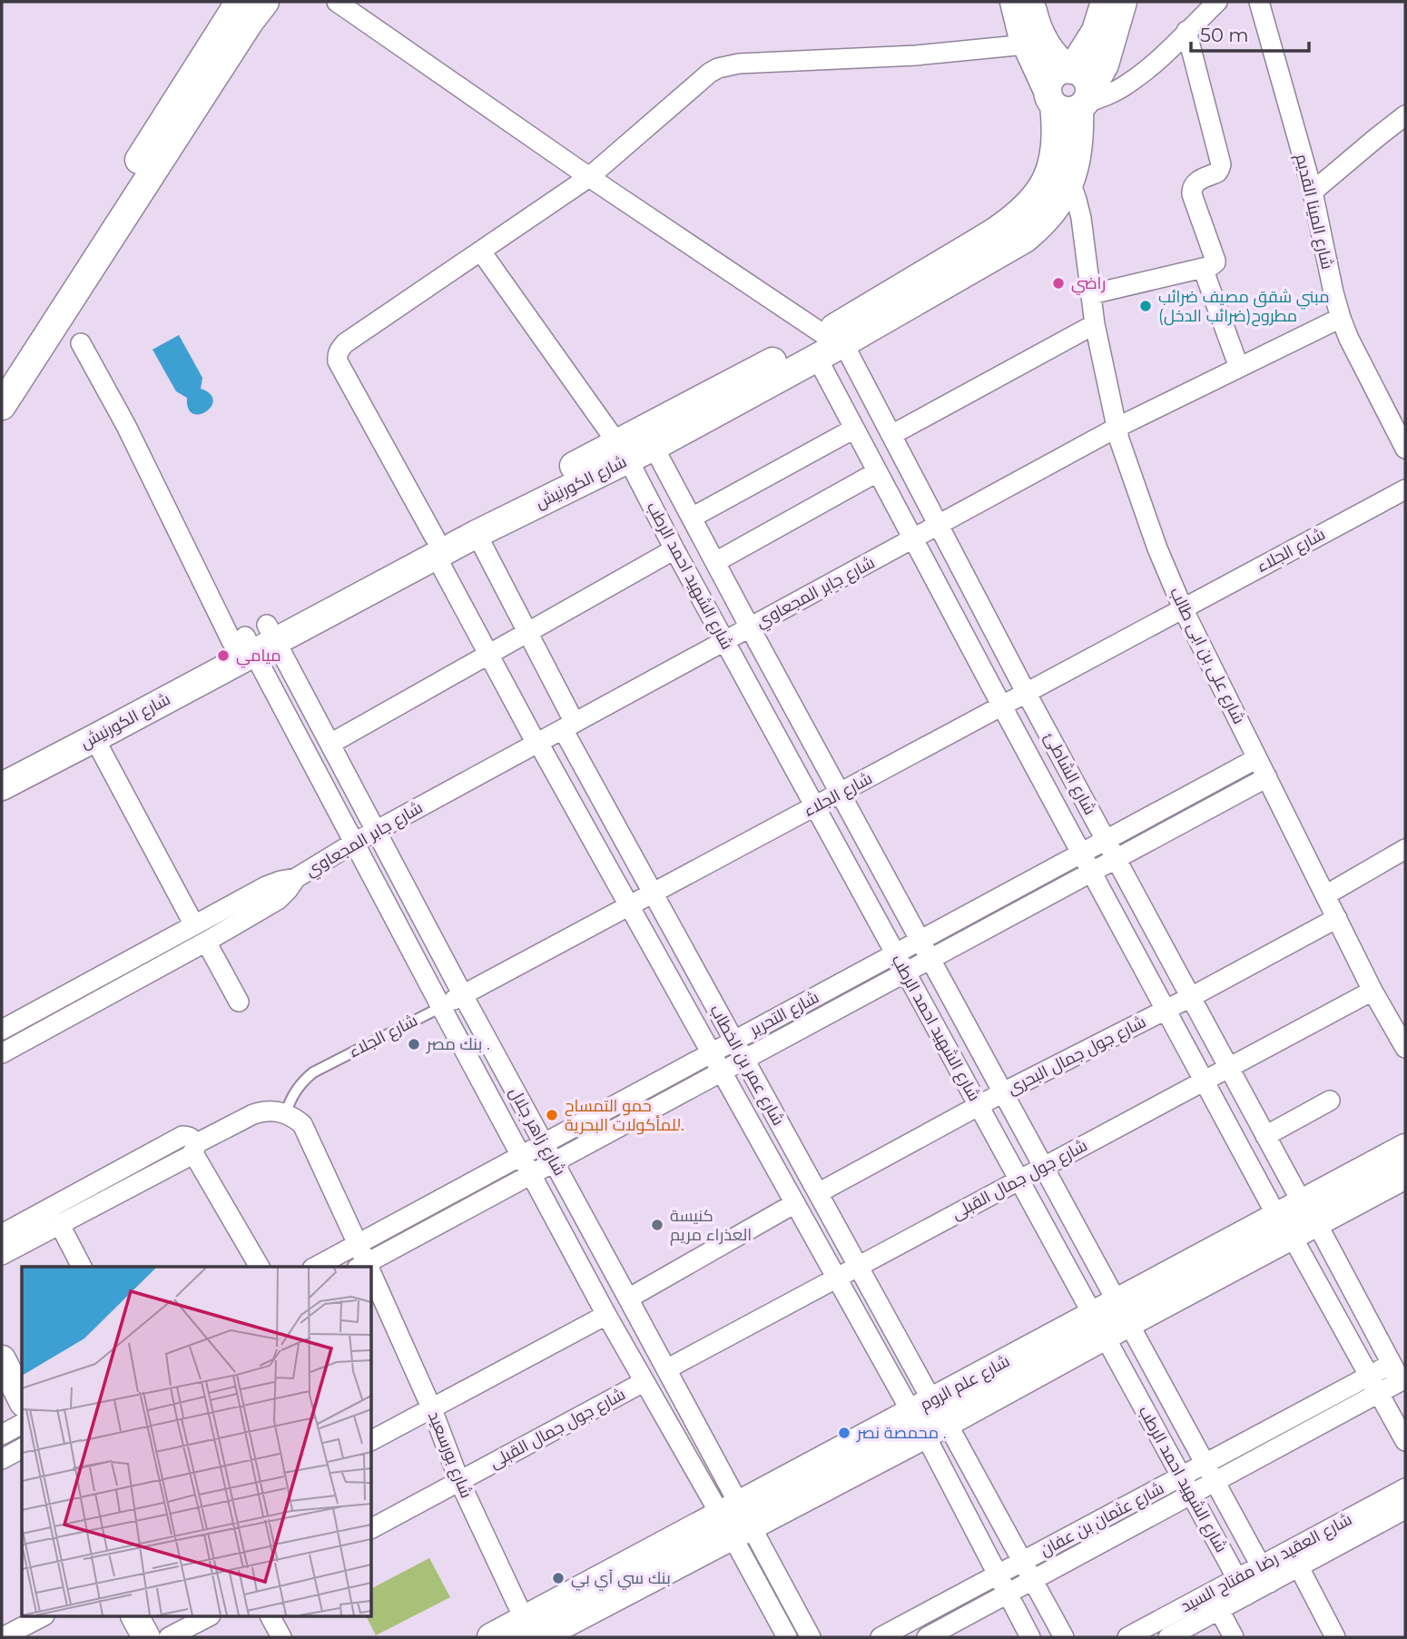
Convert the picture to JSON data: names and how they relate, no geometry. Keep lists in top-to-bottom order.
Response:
{
  "streets": {
    "street": [
      "شارع المينا القديم",
      "شارع الكورنيش",
      "شارع الجلاء",
      "شارع الشهيد احمد الرطب",
      "شارع جابر المجعاوي",
      "شارع على بن ابى طالب",
      "شارع الشاطئ",
      "شارع التحرير",
      "شارع جول جمال البحرى",
      "شارع عمر بن الخطاب",
      "شارع زاهر جلال",
      "شارع جول جمال القبلى",
      "شارع علم الروم",
      "شارع بورسعيد",
      "شارع عثمان بن عفان",
      "شارع العقيد رضا مفتاح السيد"
    ]
  },
  "crossings": [
    ["شارع المينا القديم", "شارع جابر المجعاوي"],
    ["شارع الكورنيش", "شارع الشهيد احمد الرطب"],
    ["شارع الكورنيش", "شارع على بن ابى طالب"],
    ["شارع الكورنيش", "شارع الشاطئ"],
    ["شارع الكورنيش", "شارع عمر بن الخطاب"],
    ["شارع الكورنيش", "شارع زاهر جلال"],
    ["شارع الجلاء", "شارع الشهيد احمد الرطب"],
    ["شارع الجلاء", "شارع على بن ابى طالب"],
    ["شارع الجلاء", "شارع الشاطئ"],
    ["شارع الجلاء", "شارع عمر بن الخطاب"],
    ["شارع الجلاء", "شارع زاهر جلال"],
    ["شارع الجلاء", "شارع بورسعيد"],
    ["شارع الشهيد احمد الرطب", "شارع جابر المجعاوي"],
    ["شارع الشهيد احمد الرطب", "شارع التحرير"],
    ["شارع الشهيد احمد الرطب", "شارع جول جمال البحرى"],
    ["شارع الشهيد احمد الرطب", "شارع عمر بن الخطاب"],
    ["شارع الشهيد احمد الرطب", "شارع جول جمال القبلى"],
    ["شارع الشهيد احمد الرطب", "شارع علم الروم"],
    ["شارع الشهيد احمد الرطب", "شارع عثمان بن عفان"],
    ["شارع الشهيد احمد الرطب", "شارع العقيد رضا مفتاح السيد"],
    ["شارع جابر المجعاوي", "شارع على بن ابى طالب"],
    ["شارع جابر المجعاوي", "شارع الشاطئ"],
    ["شارع جابر المجعاوي", "شارع عمر بن الخطاب"],
    ["شارع جابر المجعاوي", "شارع زاهر جلال"],
    ["شارع على بن ابى طالب", "شارع التحرير"],
    ["شارع على بن ابى طالب", "شارع جول جمال البحرى"],
    ["شارع على بن ابى طالب", "شارع جول جمال القبلى"],
    ["شارع الشاطئ", "شارع التحرير"],
    ["شارع الشاطئ", "شارع جول جمال البحرى"],
    ["شارع الشاطئ", "شارع جول جمال القبلى"],
    ["شارع الشاطئ", "شارع علم الروم"],
    ["شارع الشاطئ", "شارع عثمان بن عفان"],
    ["شارع التحرير", "شارع عمر بن الخطاب"],
    ["شارع التحرير", "شارع زاهر جلال"],
    ["شارع التحرير", "شارع بورسعيد"],
    ["شارع جول جمال البحرى", "شارع عمر بن الخطاب"],
    ["شارع عمر بن الخطاب", "شارع جول جمال القبلى"],
    ["شارع عمر بن الخطاب", "شارع علم الروم"],
    ["شارع عمر بن الخطاب", "شارع عثمان بن عفان"],
    ["شارع زاهر جلال", "شارع جول جمال القبلى"],
    ["شارع زاهر جلال", "شارع علم الروم"],
    ["شارع جول جمال القبلى", "شارع بورسعيد"],
    ["شارع علم الروم", "شارع بورسعيد"]
  ],
  "places": [
    "راضي",
    "مبني شقق مصيف ضرائب مطروح(ضرائب الدخل)",
    "ميامي",
    "بنك مصر .",
    "حمو التمساح للمأكولات البحرية.",
    "كنيسة العذراء مريم",
    "محمصة نصر .",
    "بنك سي آي بي"
  ],
  "scale_bar": "50 m"
}
